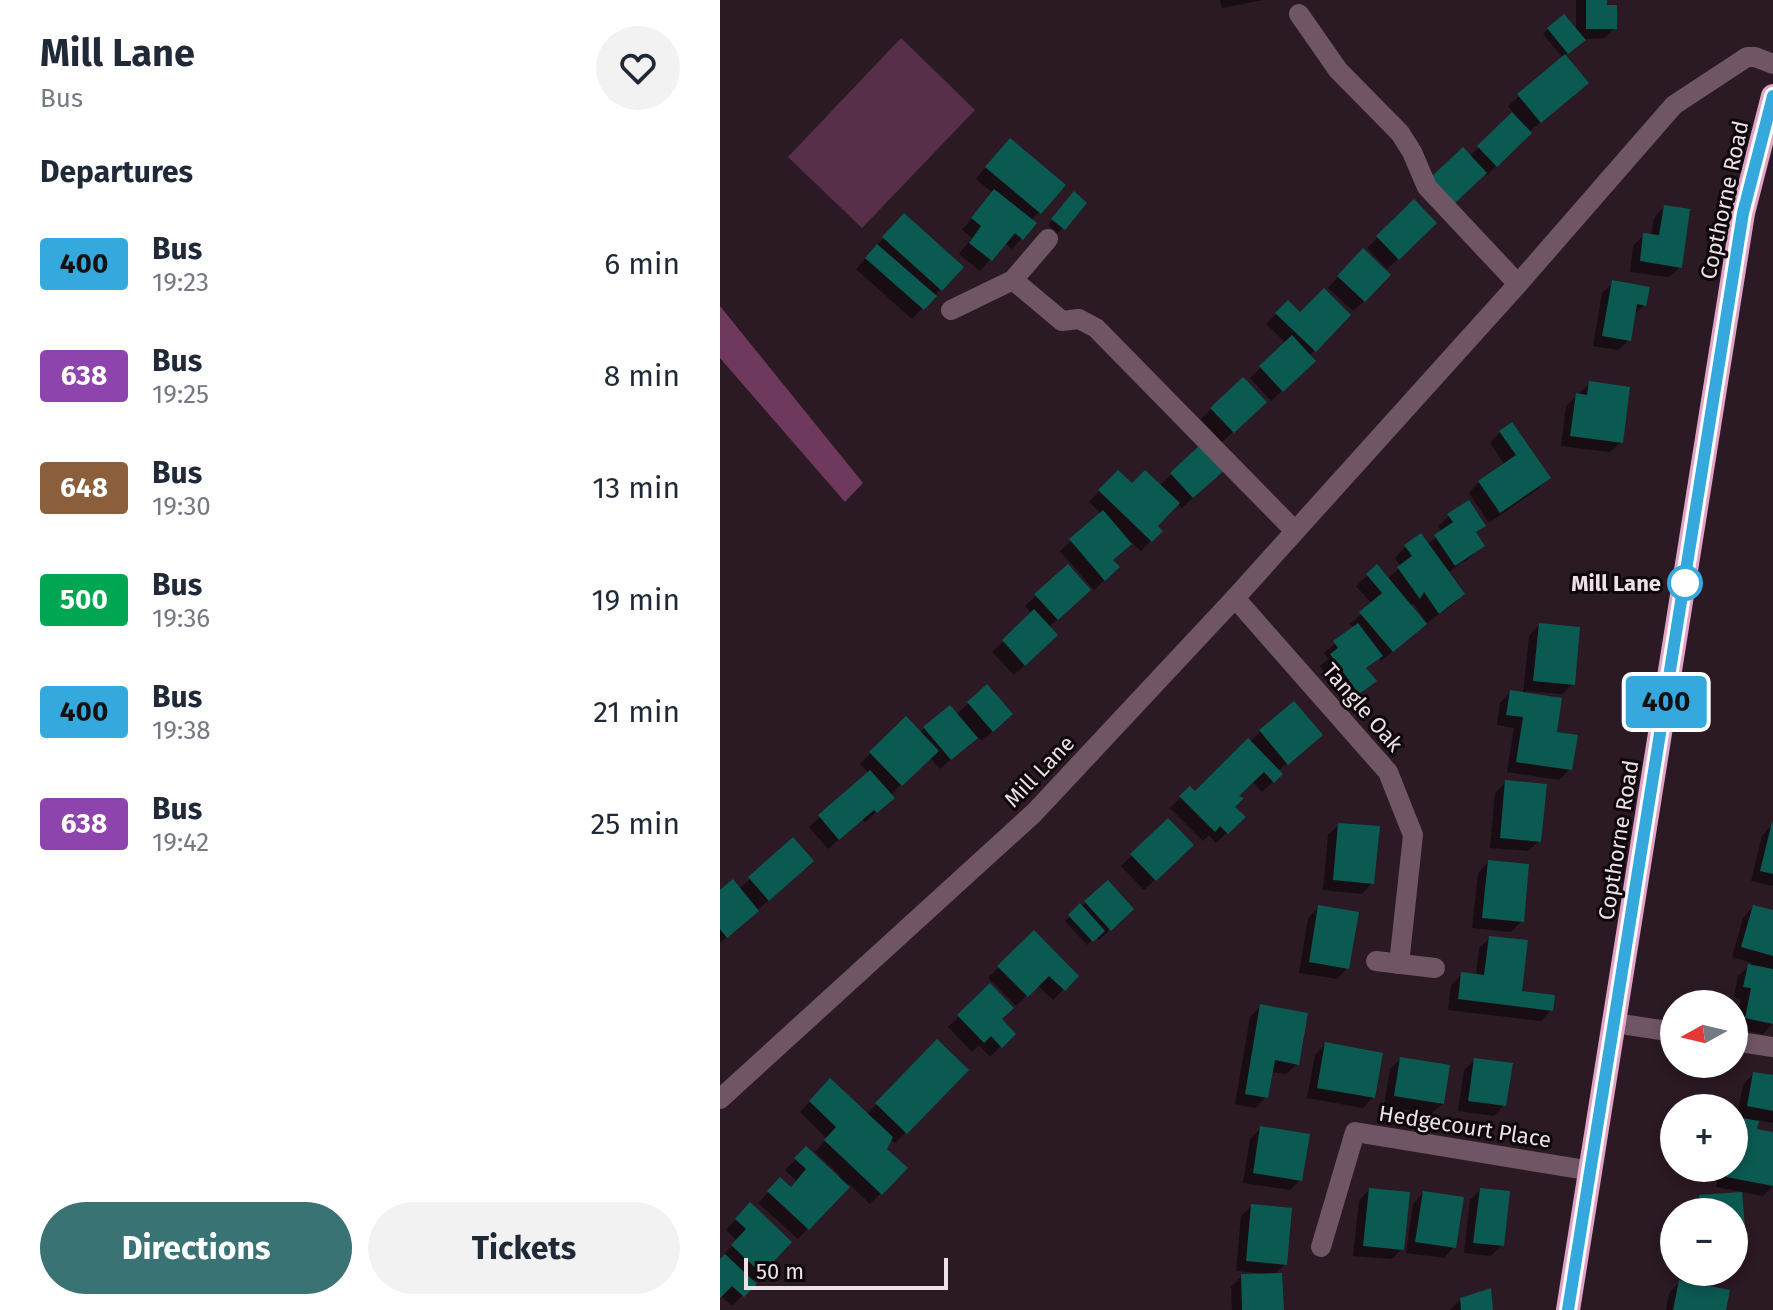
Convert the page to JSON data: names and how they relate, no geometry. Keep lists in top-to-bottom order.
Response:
{
  "streets": {
    "highway": ["Copthorne Road"],
    "street": ["Tangle Oak", "Mill Lane", "Hedgecourt Place"]
  },
  "crossings": [
    ["Copthorne Road", "Hedgecourt Place"],
    ["Tangle Oak", "Mill Lane"]
  ],
  "places": ["Mill Lane"],
  "lines": ["bus line 400"],
  "scale_bar": "50 m",
  "north": "left",
  "page": {
    "heading": [
      ["Mill Lane", "Bus"],
      "Departures"
    ],
    "on_map": "400",
    "list": [
      {
        "mark": "400",
        "name": "Bus",
        "note": "19:23",
        "value": "6 min"
      },
      {
        "mark": "638",
        "name": "Bus",
        "note": "19:25",
        "value": "8 min"
      },
      {
        "mark": "648",
        "name": "Bus",
        "note": "19:30",
        "value": "13 min"
      },
      {
        "mark": "500",
        "name": "Bus",
        "note": "19:36",
        "value": "19 min"
      },
      {
        "mark": "400",
        "name": "Bus",
        "note": "19:38",
        "value": "21 min"
      },
      {
        "mark": "638",
        "name": "Bus",
        "note": "19:42",
        "value": "25 min"
      }
    ],
    "map_buttons": ["+", "−"],
    "buttons": ["Directions", "Tickets"],
    "scale": "50 m"
  }
}
